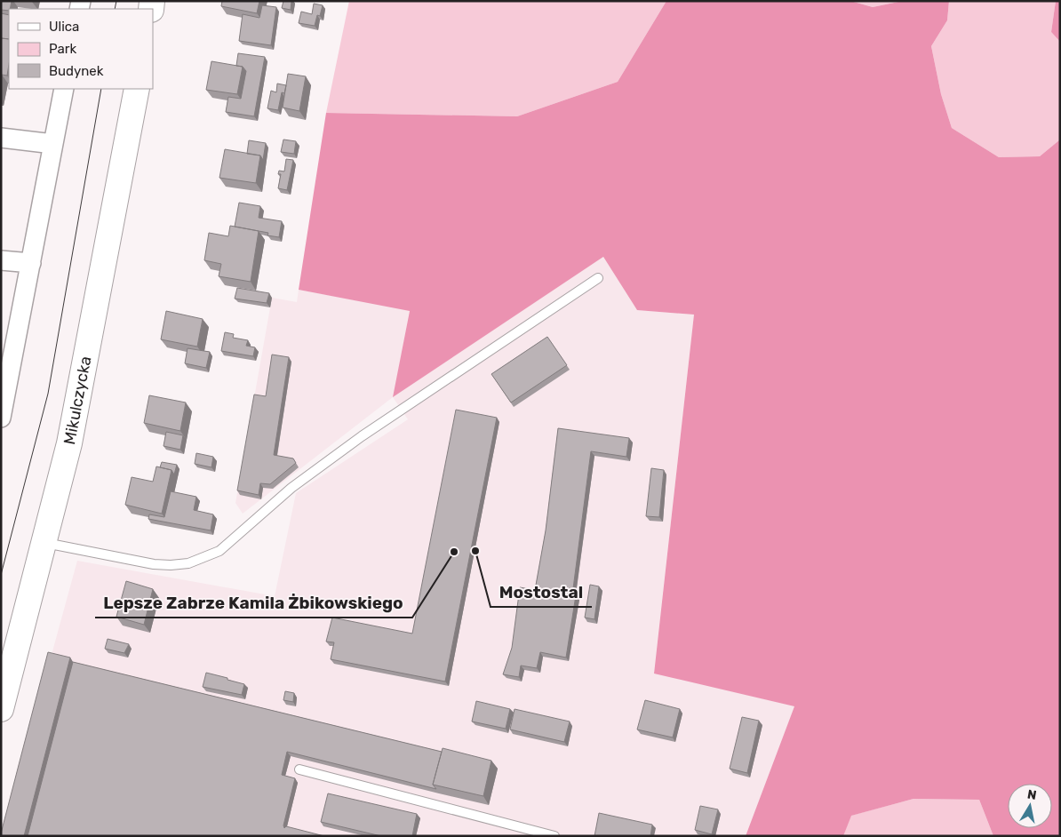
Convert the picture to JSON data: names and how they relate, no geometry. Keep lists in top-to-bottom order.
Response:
{
  "streets": {
    "main road": ["Mikulczycka"]
  },
  "places": ["Mostostal", "Lepsze Zabrze Kamila Żbikowskiego"],
  "legend": ["Ulica", "Park", "Budynek"],
  "north": "top"
}
